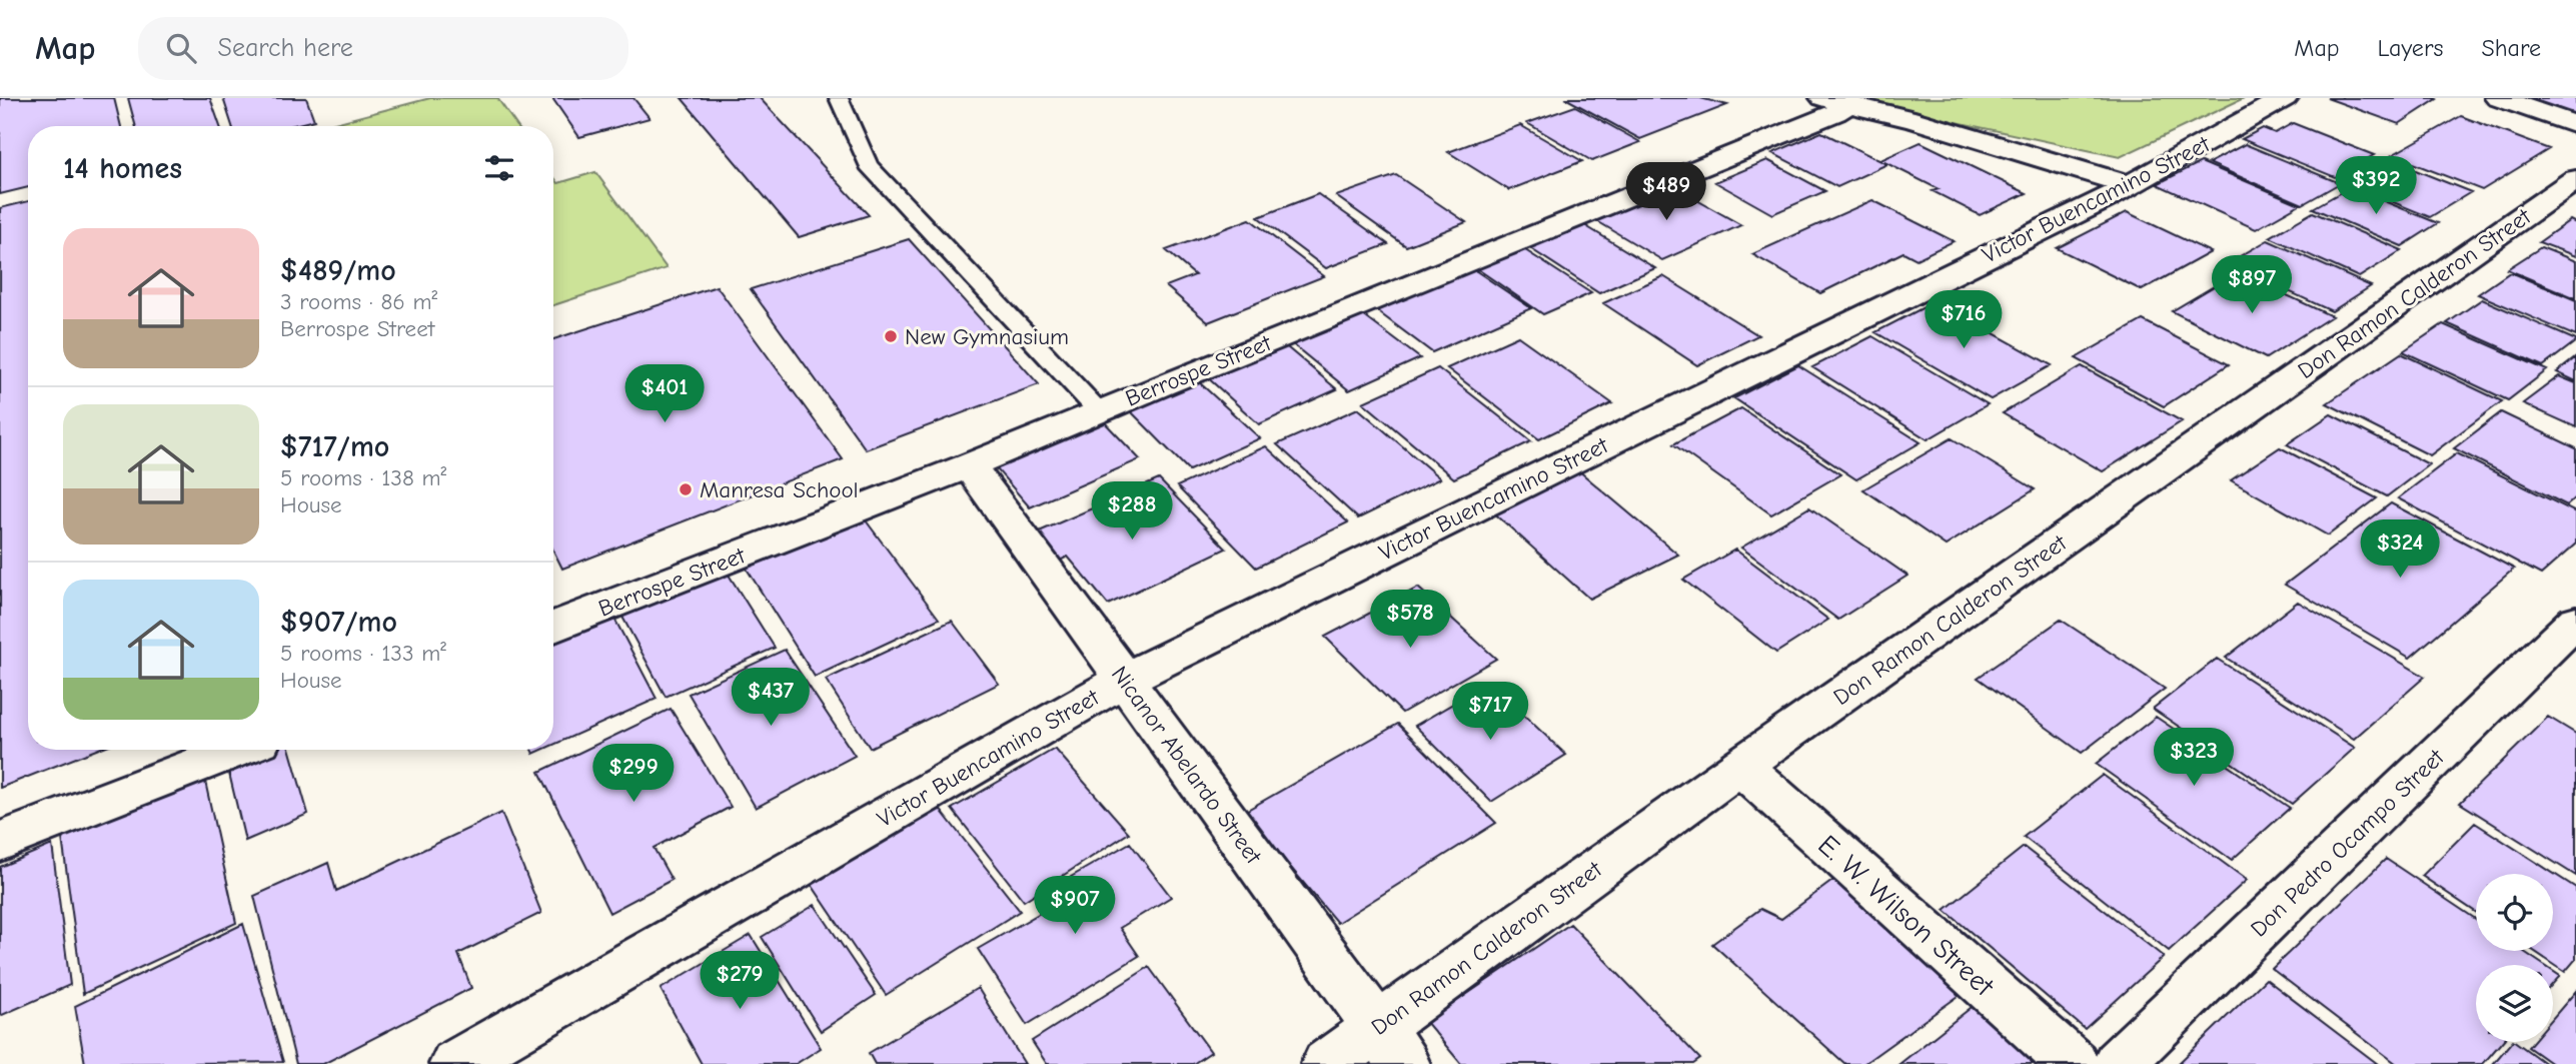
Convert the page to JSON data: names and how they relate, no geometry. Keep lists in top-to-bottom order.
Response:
{
  "streets": {
    "street": [
      "Victor Buencamino Street",
      "Don Ramon Calderon Street",
      "Berrospe Street",
      "Nicanor Abelardo Street",
      "Don Pedro Ocampo Street",
      "E. W. Wilson Street"
    ]
  },
  "crossings": [
    ["Victor Buencamino Street", "Nicanor Abelardo Street"],
    ["Don Ramon Calderon Street", "Nicanor Abelardo Street"],
    ["Don Ramon Calderon Street", "E. W. Wilson Street"],
    ["Berrospe Street", "Nicanor Abelardo Street"]
  ],
  "places": ["New Gymnasium", "Manresa School"],
  "page": {
    "header": "Map",
    "search": "Search here",
    "nav": ["Map", "Layers", "Share"],
    "heading": "14 homes",
    "price": [
      "$392",
      "$489",
      "$897",
      "$716",
      "$401",
      "$288",
      "$324",
      "$578",
      "$437",
      "$717",
      "$323",
      "$299",
      "$907",
      "$279"
    ],
    "list": [
      {
        "name": "$489/mo",
        "note": "3 rooms · 86 m² · Berrospe Street"
      },
      {
        "name": "$717/mo",
        "note": "5 rooms · 138 m² · House"
      },
      {
        "name": "$907/mo",
        "note": "5 rooms · 133 m² · House"
      }
    ]
  }
}
